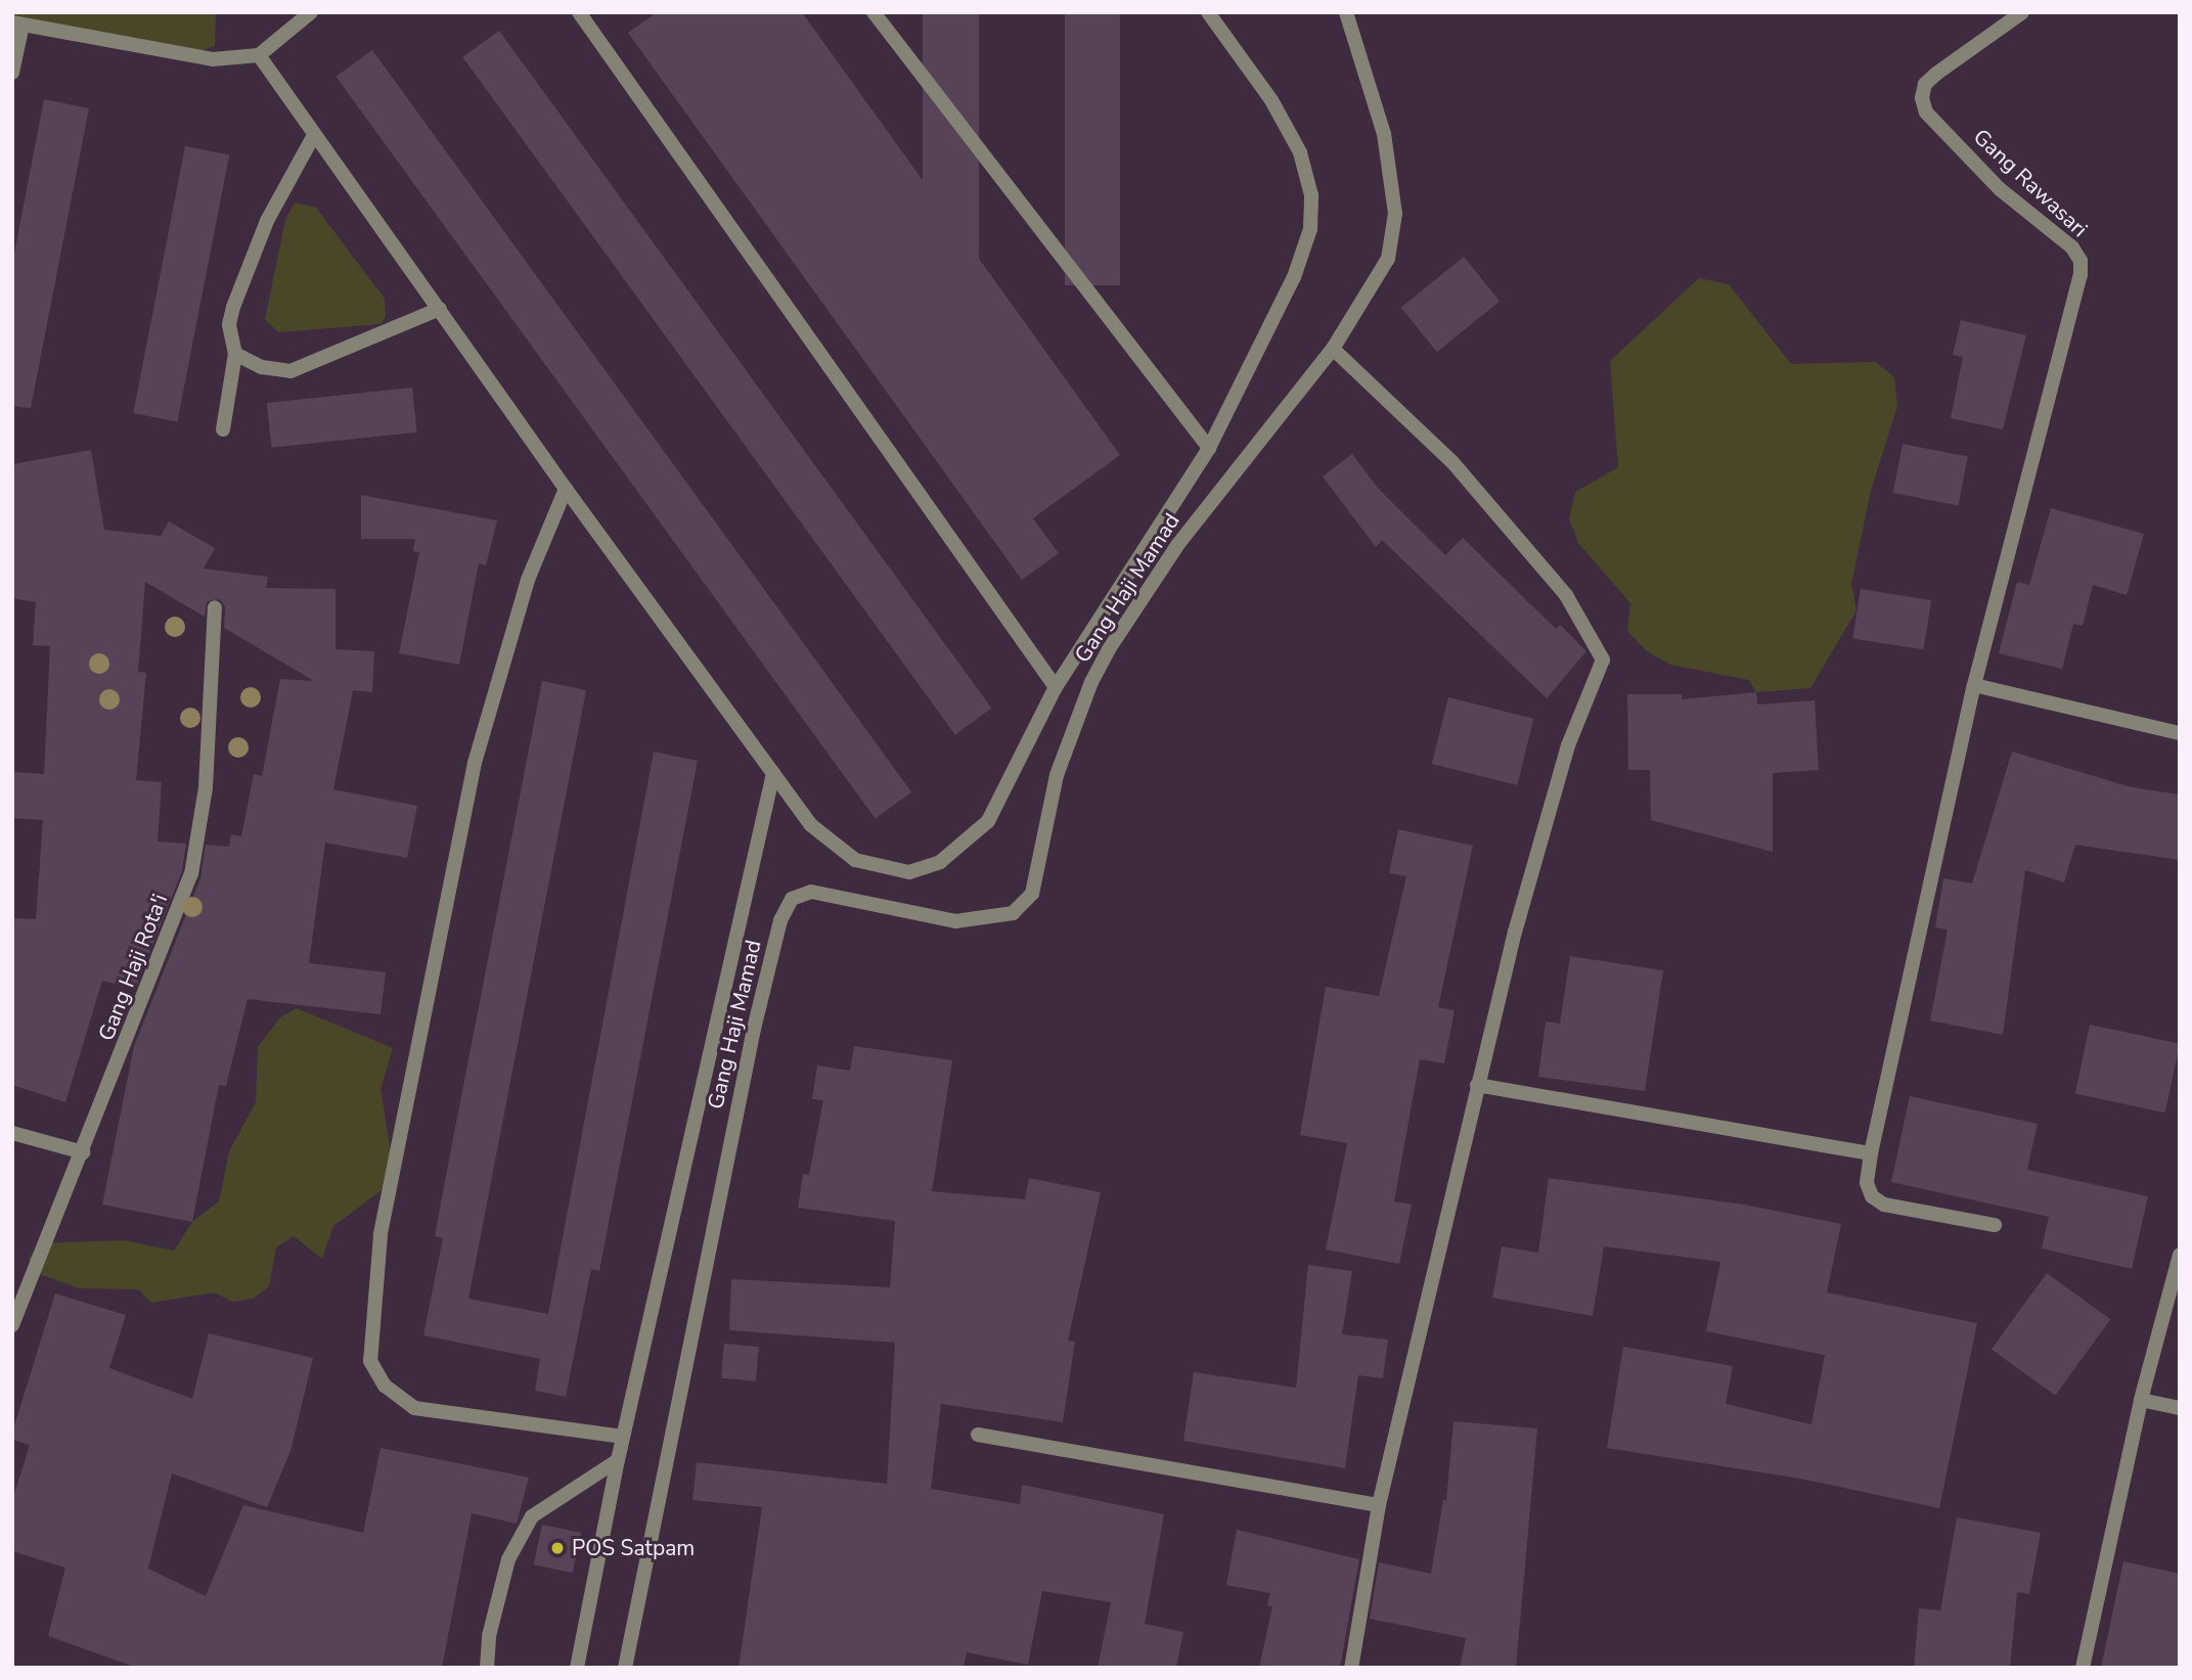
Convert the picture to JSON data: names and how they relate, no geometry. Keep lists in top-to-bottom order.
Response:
{
  "streets": {
    "street": ["Gang Rawasari", "Gang Haji Mamad", "Gang Haji Rota'i"]
  },
  "places": ["POS Satpam"]
}
